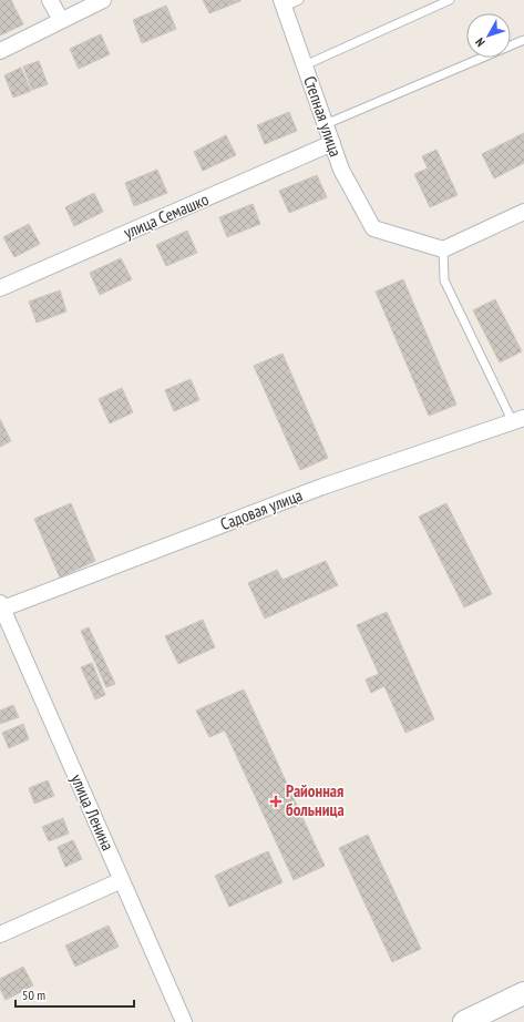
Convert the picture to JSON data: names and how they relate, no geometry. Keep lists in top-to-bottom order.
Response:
{
  "streets": {
    "street": [
      "Степная улица",
      "улица Семашко",
      "Садовая улица",
      "улица Ленина"
    ]
  },
  "crossings": [
    ["Степная улица", "улица Семашко"],
    ["Садовая улица", "улица Ленина"]
  ],
  "places": {
    "health": ["Районная больница"]
  },
  "scale_bar": "50 m",
  "north": "bottom left"
}
